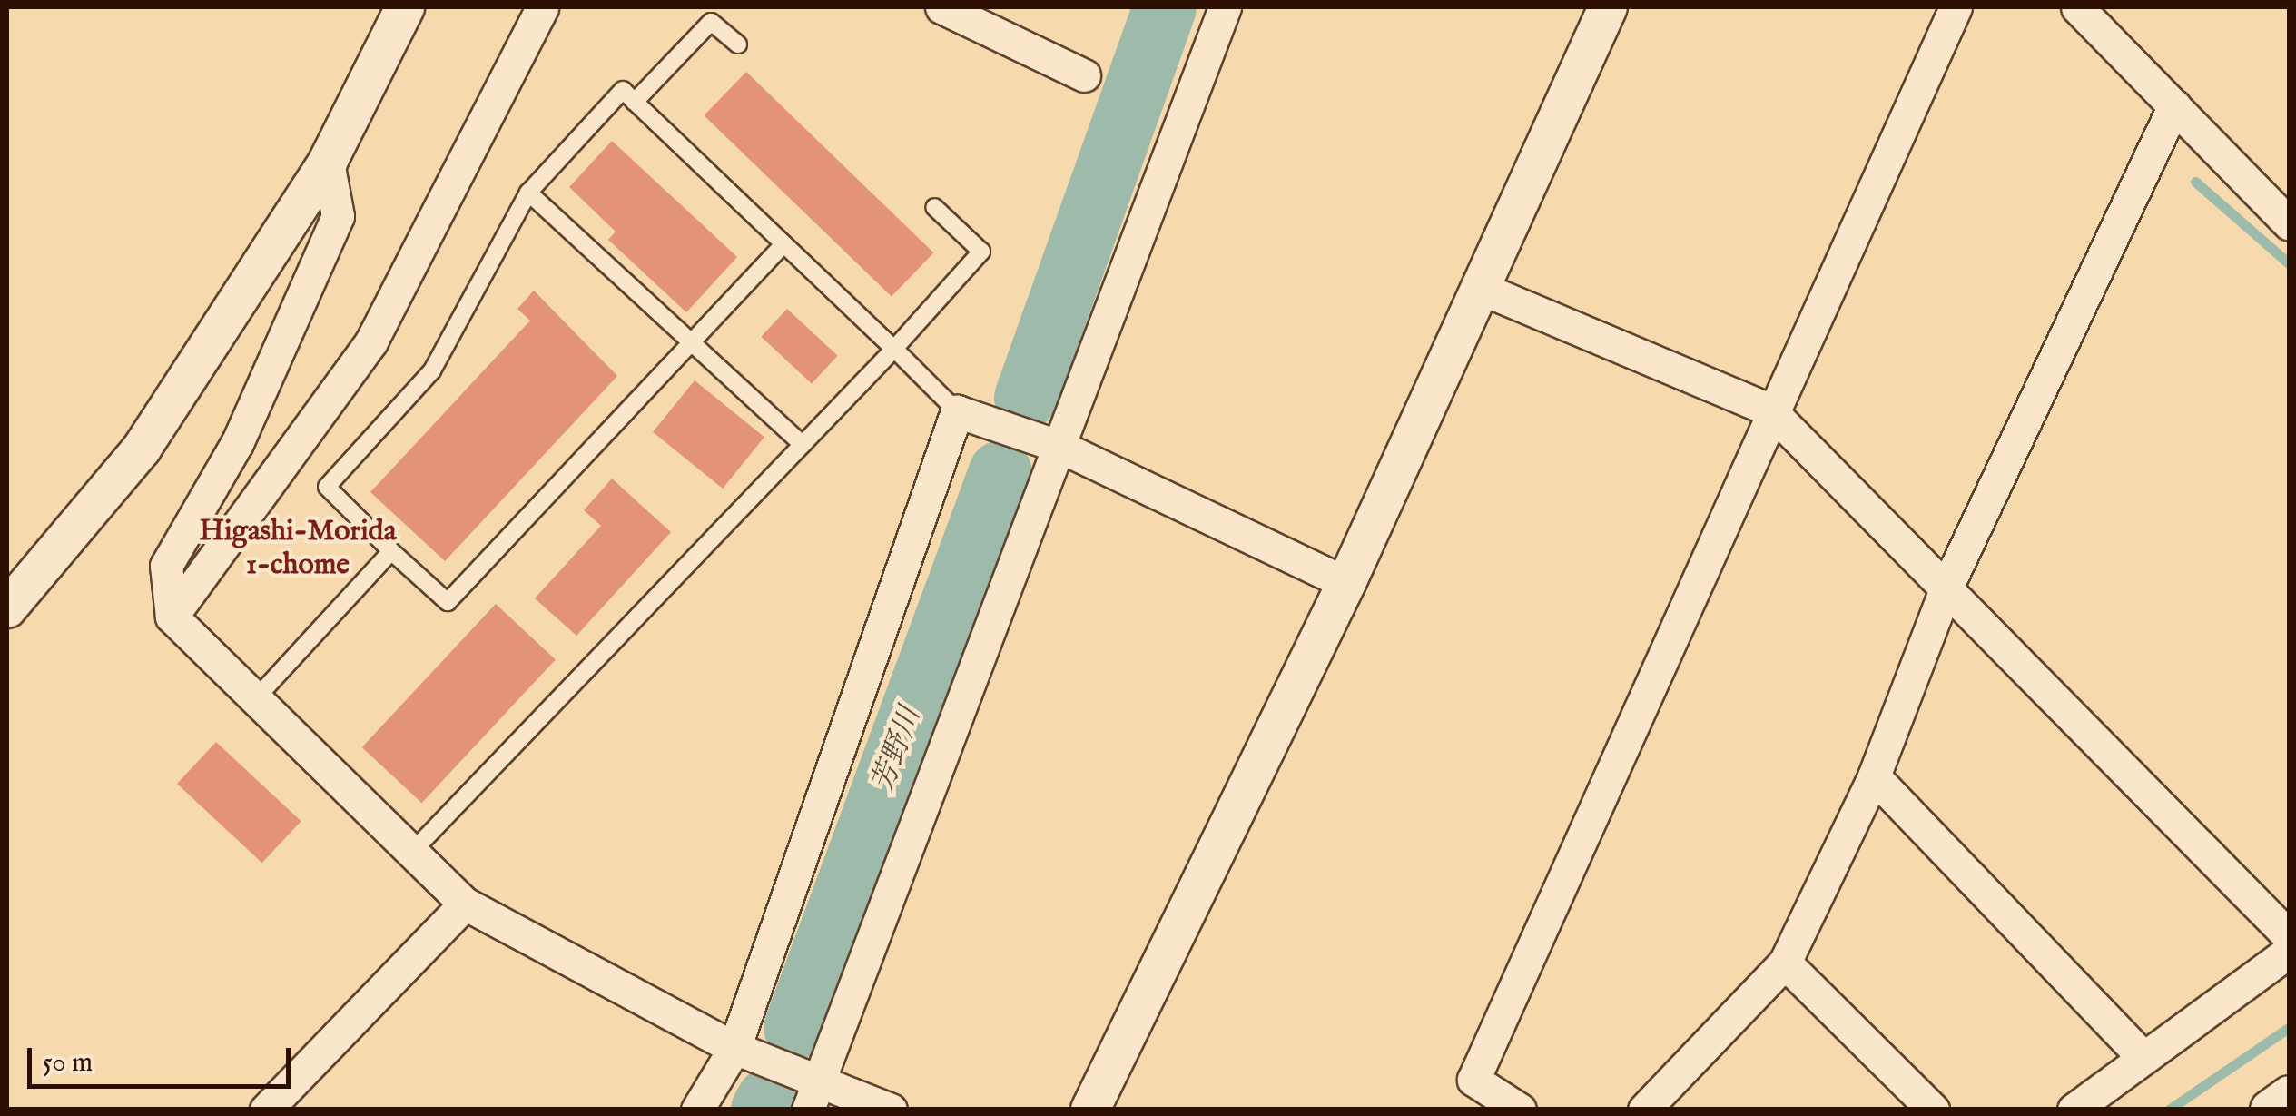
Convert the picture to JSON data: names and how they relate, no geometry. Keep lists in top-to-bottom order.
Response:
{
  "districts": ["Higashi-Morida 1-chome"],
  "water": ["芳野川"],
  "scale_bar": "50 m"
}
